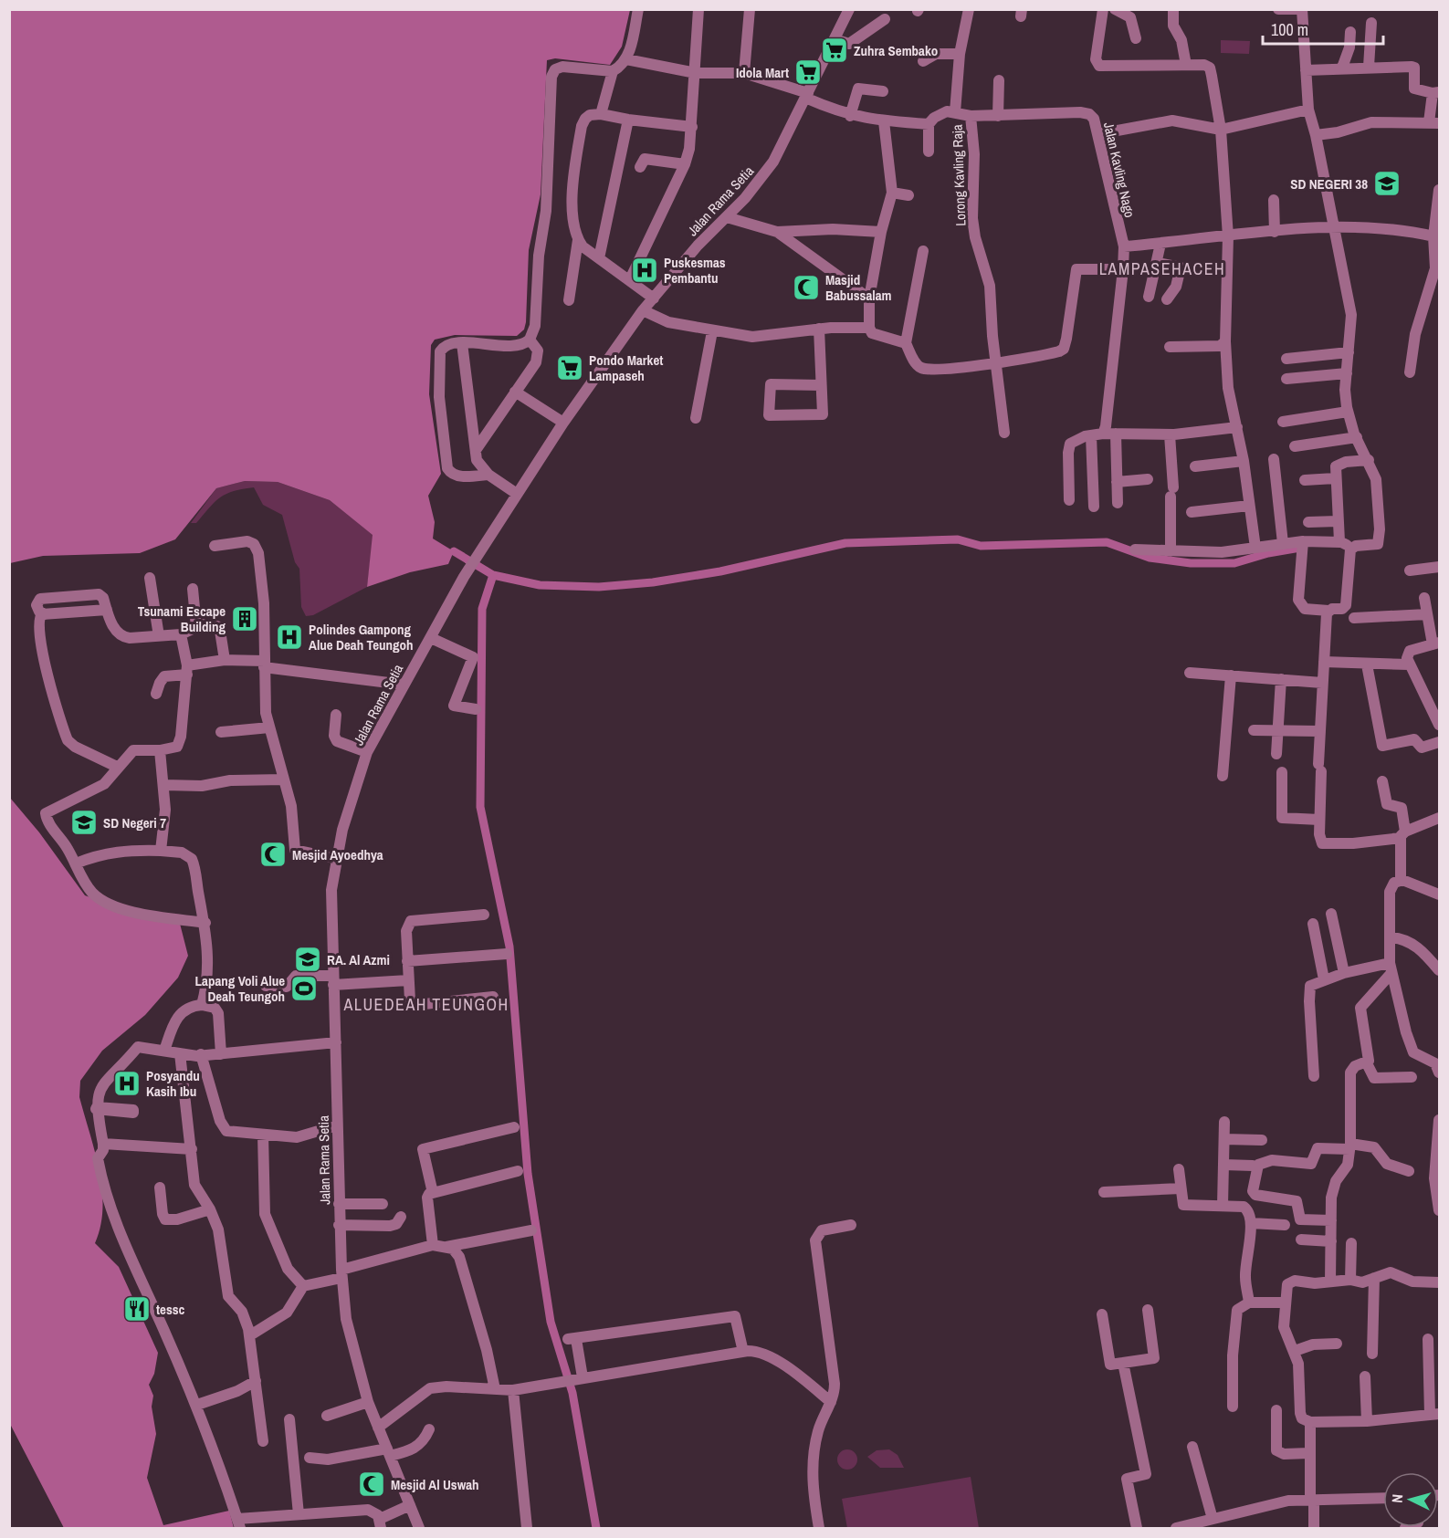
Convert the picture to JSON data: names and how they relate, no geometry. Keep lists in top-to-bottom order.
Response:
{
  "streets": {
    "street": ["Jalan Kavling Nago", "Lorong Kavling Raja", "Jalan Rama Setia"]
  },
  "crossings": [
    ["Jalan Kavling Nago", "Lorong Kavling Raja"]
  ],
  "districts": ["LAMPASEHACEH", "ALUEDEAH TEUNGOH"],
  "places": {
    "supermarket": ["Zuhra Sembako", "Idola Mart", "Pondo Market Lampaseh"],
    "school or university": ["SD NEGERI 38", "SD Negeri 7", "RA. Al Azmi"],
    "hospital": ["Puskesmas Pembantu", "Polindes Gampong Alue Deah Teungoh", "Posyandu Kasih Ibu"],
    "mosque": ["Masjid Babussalam", "Mesjid Ayoedhya", "Mesjid Al Uswah"],
    "building": ["Tsunami Escape Building"],
    "sports": ["Lapang Voli Alue Deah Teungoh"],
    "restaurant": ["tessc"]
  },
  "scale_bar": "100 m",
  "north": "left"
}
